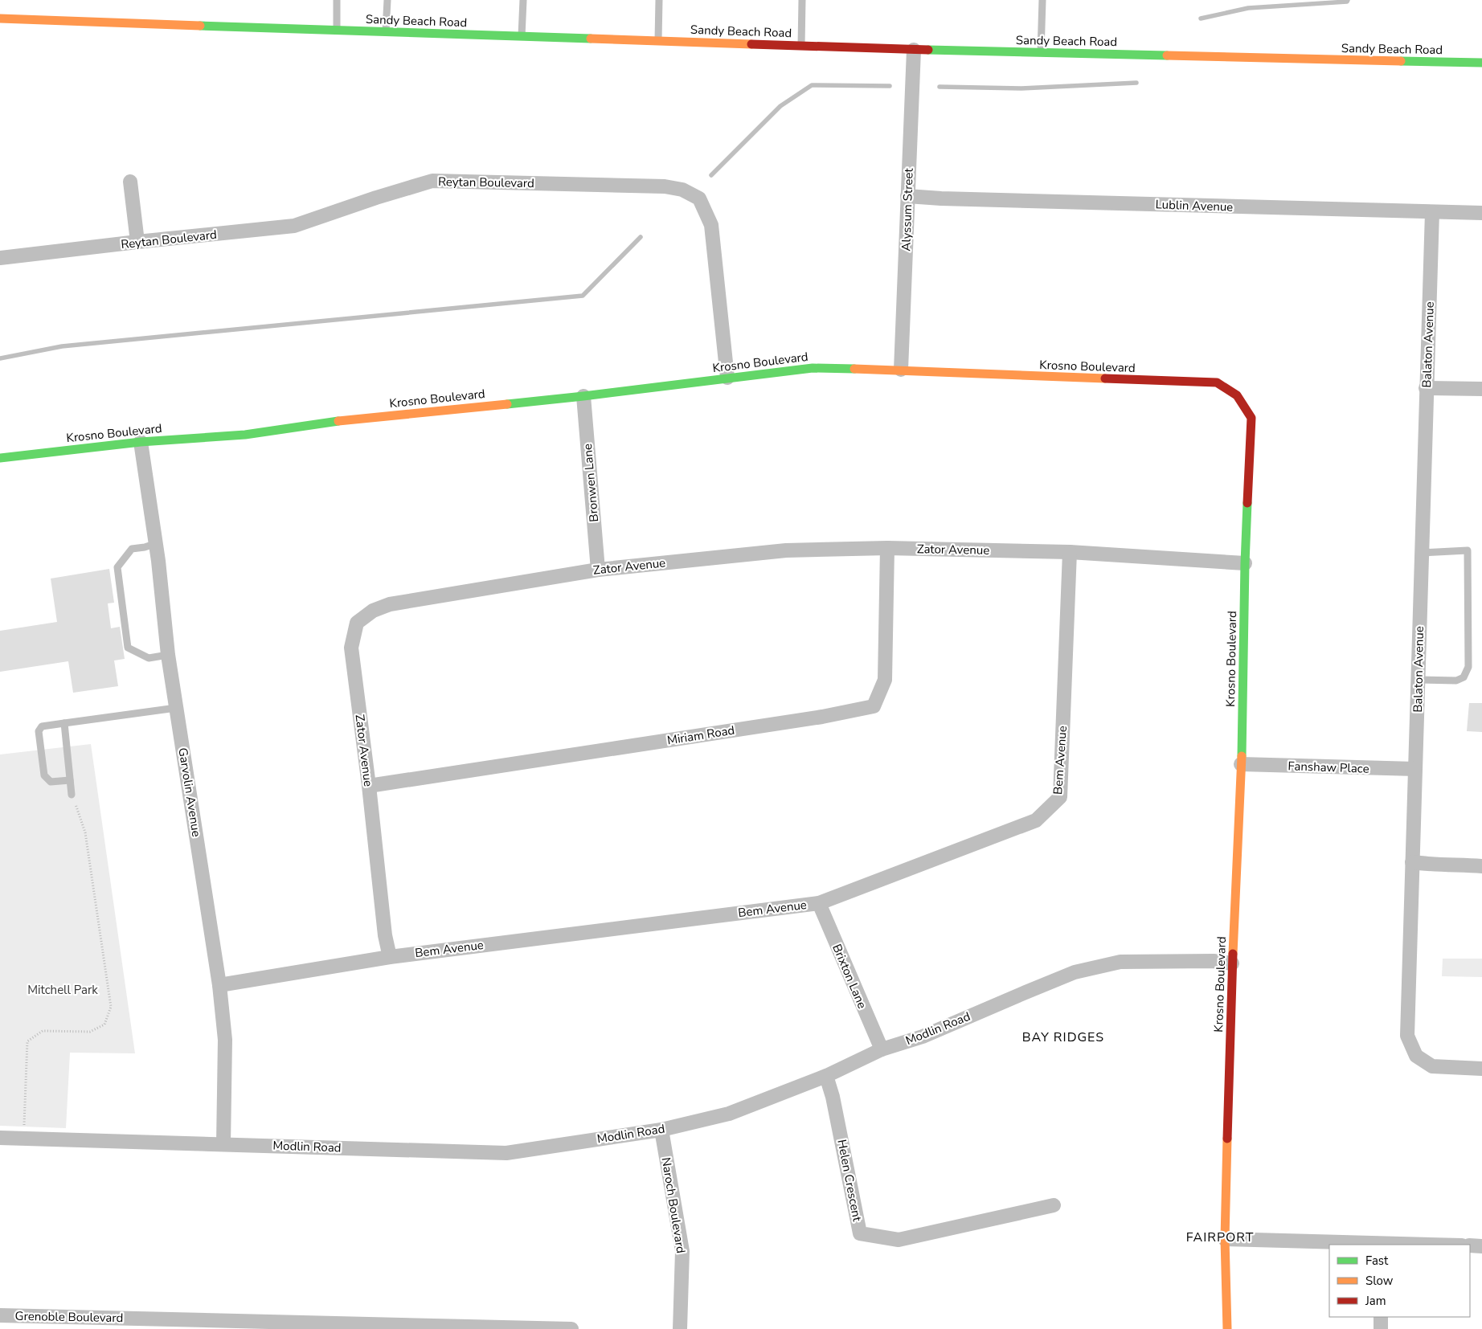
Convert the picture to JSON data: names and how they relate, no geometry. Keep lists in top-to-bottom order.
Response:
{
  "streets": {
    "street": [
      "Sandy Beach Road",
      "Reytan Boulevard",
      "Lublin Avenue",
      "Alyssum Street",
      "Balaton Avenue",
      "Krosno Boulevard",
      "Bronwen Lane",
      "Zator Avenue",
      "Miriam Road",
      "Bem Avenue",
      "Fanshaw Place",
      "Garvolin Avenue",
      "Brixton Lane",
      "Modlin Road",
      "Helen Crescent",
      "Naroch Boulevard",
      "Grenoble Boulevard"
    ]
  },
  "crossings": [
    ["Sandy Beach Road", "Alyssum Street"],
    ["Reytan Boulevard", "Krosno Boulevard"],
    ["Lublin Avenue", "Alyssum Street"],
    ["Lublin Avenue", "Balaton Avenue"],
    ["Alyssum Street", "Krosno Boulevard"],
    ["Balaton Avenue", "Fanshaw Place"],
    ["Krosno Boulevard", "Bronwen Lane"],
    ["Krosno Boulevard", "Zator Avenue"],
    ["Krosno Boulevard", "Fanshaw Place"],
    ["Krosno Boulevard", "Garvolin Avenue"],
    ["Krosno Boulevard", "Modlin Road"],
    ["Bronwen Lane", "Zator Avenue"],
    ["Zator Avenue", "Miriam Road"],
    ["Zator Avenue", "Bem Avenue"],
    ["Bem Avenue", "Garvolin Avenue"],
    ["Bem Avenue", "Brixton Lane"],
    ["Garvolin Avenue", "Modlin Road"],
    ["Brixton Lane", "Modlin Road"],
    ["Modlin Road", "Helen Crescent"],
    ["Modlin Road", "Naroch Boulevard"]
  ],
  "districts": ["BAY RIDGES", "FAIRPORT"],
  "parks": ["Mitchell Park"],
  "legend": ["Fast", "Slow", "Jam"]
}
